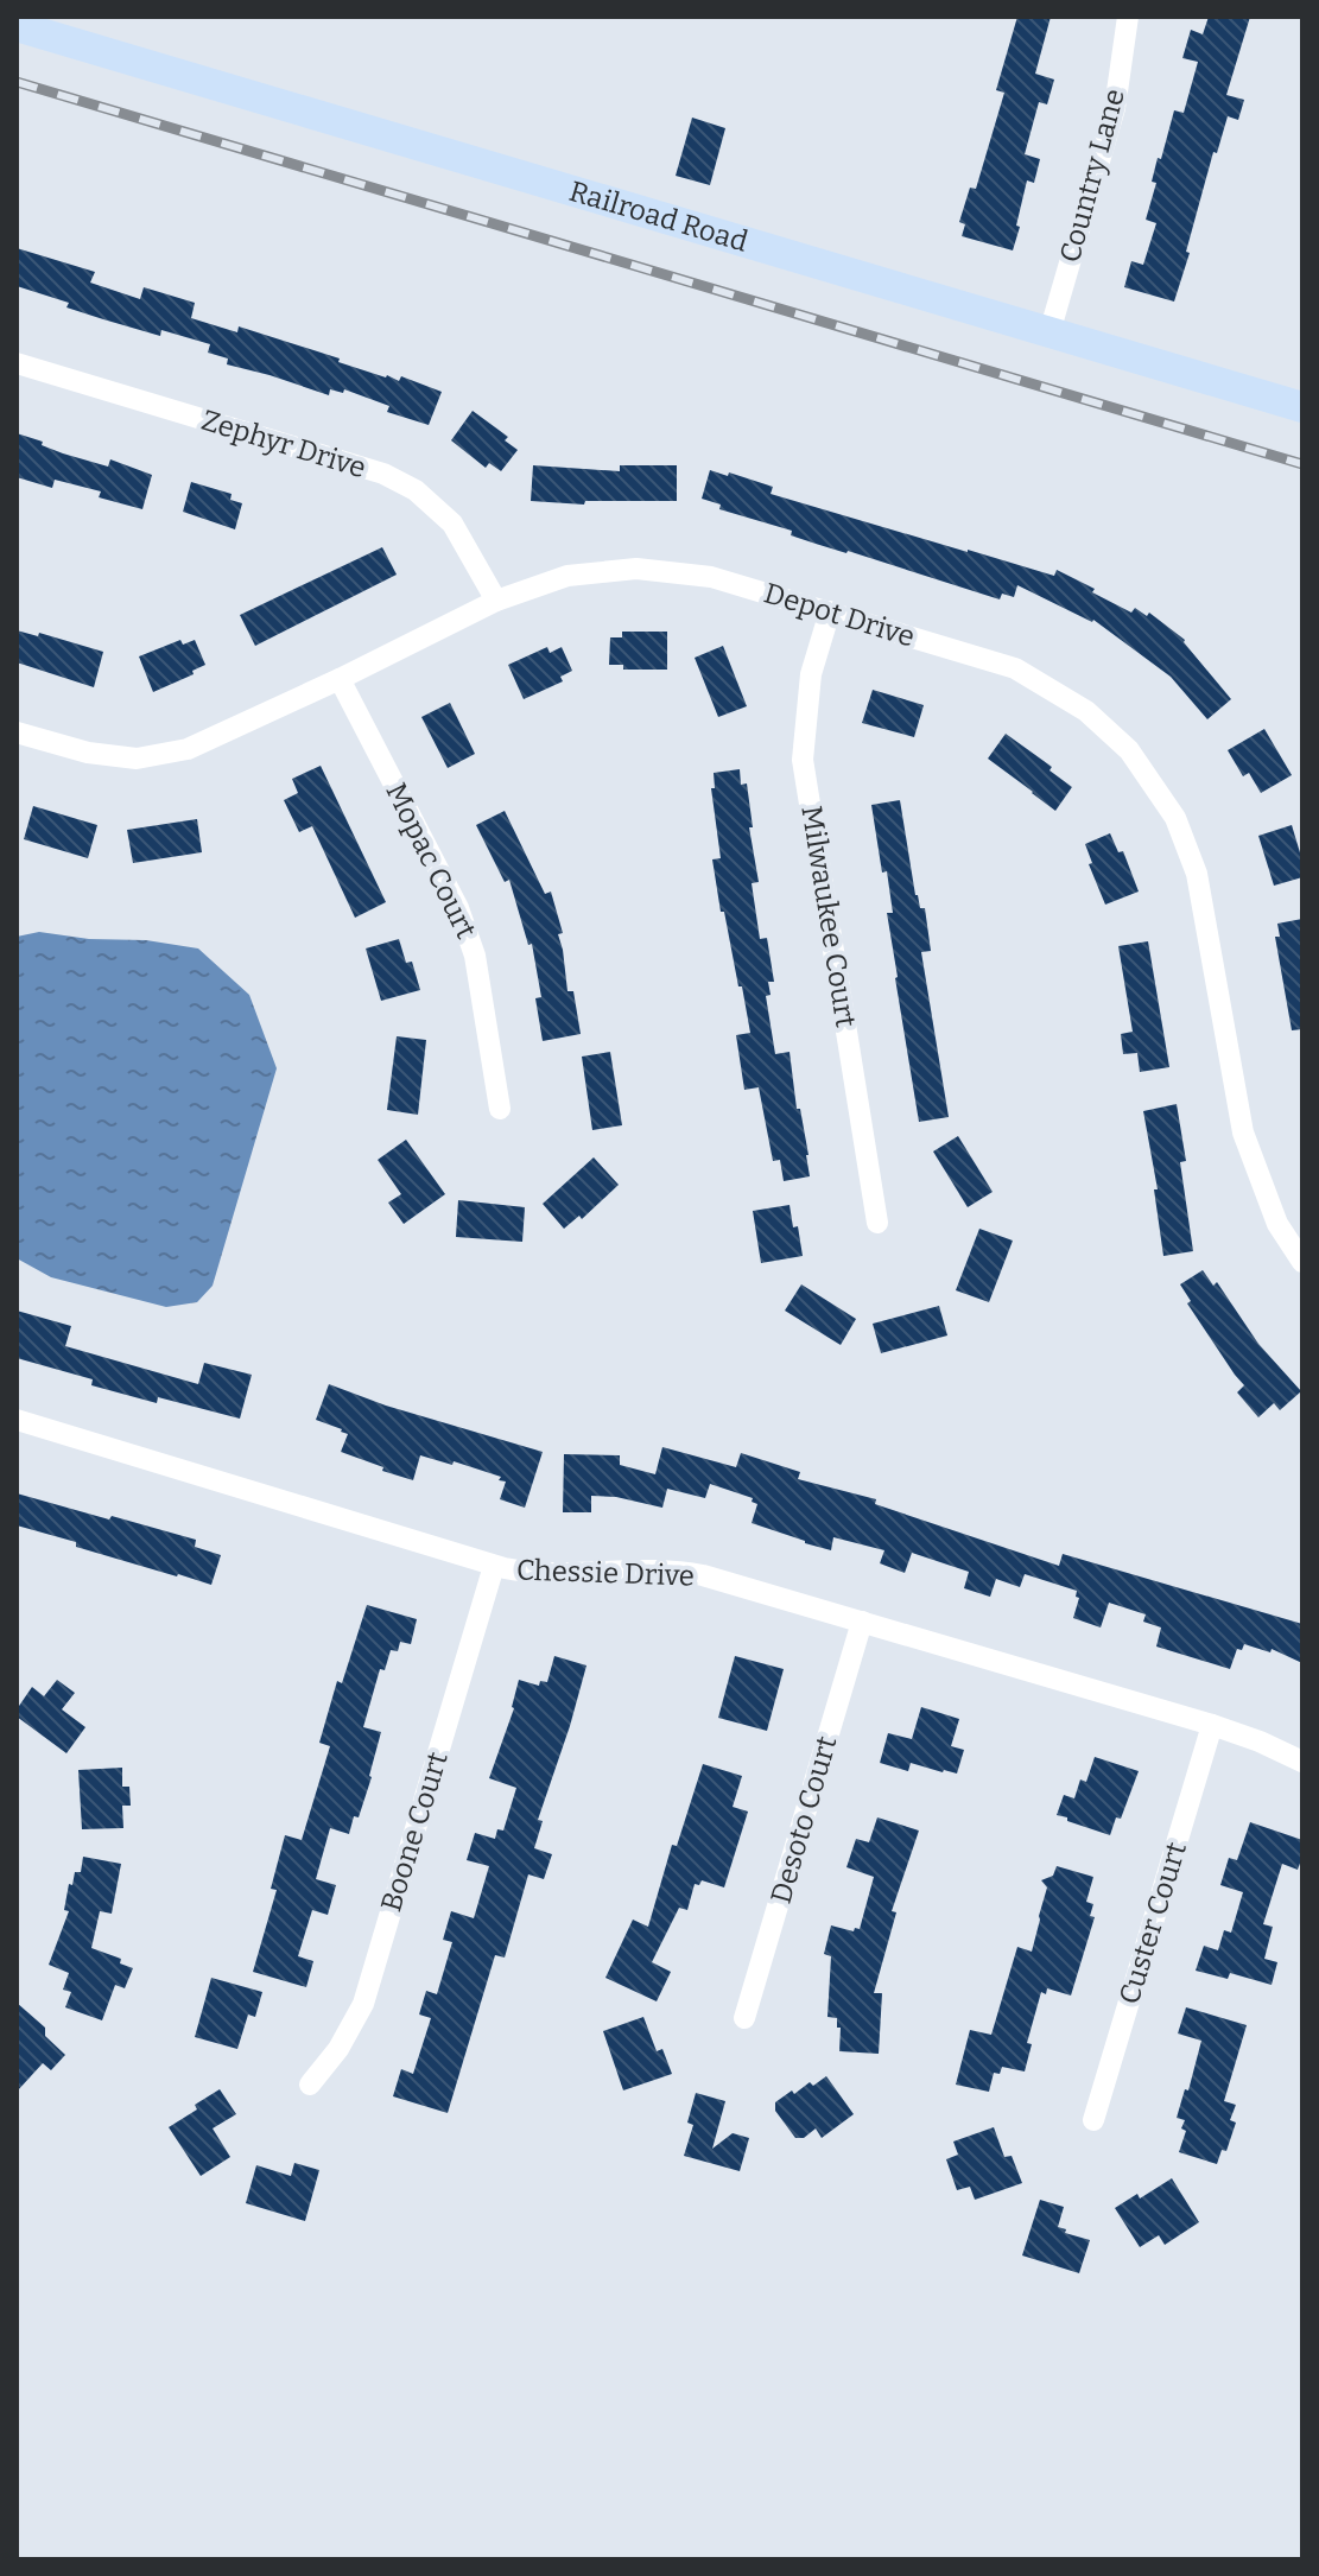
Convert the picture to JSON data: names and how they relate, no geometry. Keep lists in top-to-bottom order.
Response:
{
  "streets": {
    "street": [
      "Country Lane",
      "Railroad Road",
      "Zephyr Drive",
      "Depot Drive",
      "Mopac Court",
      "Milwaukee Court",
      "Chessie Drive",
      "Desoto Court",
      "Boone Court",
      "Custer Court"
    ]
  },
  "crossings": [
    ["Country Lane", "Railroad Road"],
    ["Zephyr Drive", "Depot Drive"],
    ["Depot Drive", "Mopac Court"],
    ["Depot Drive", "Milwaukee Court"],
    ["Chessie Drive", "Desoto Court"],
    ["Chessie Drive", "Boone Court"],
    ["Chessie Drive", "Custer Court"]
  ]
}
